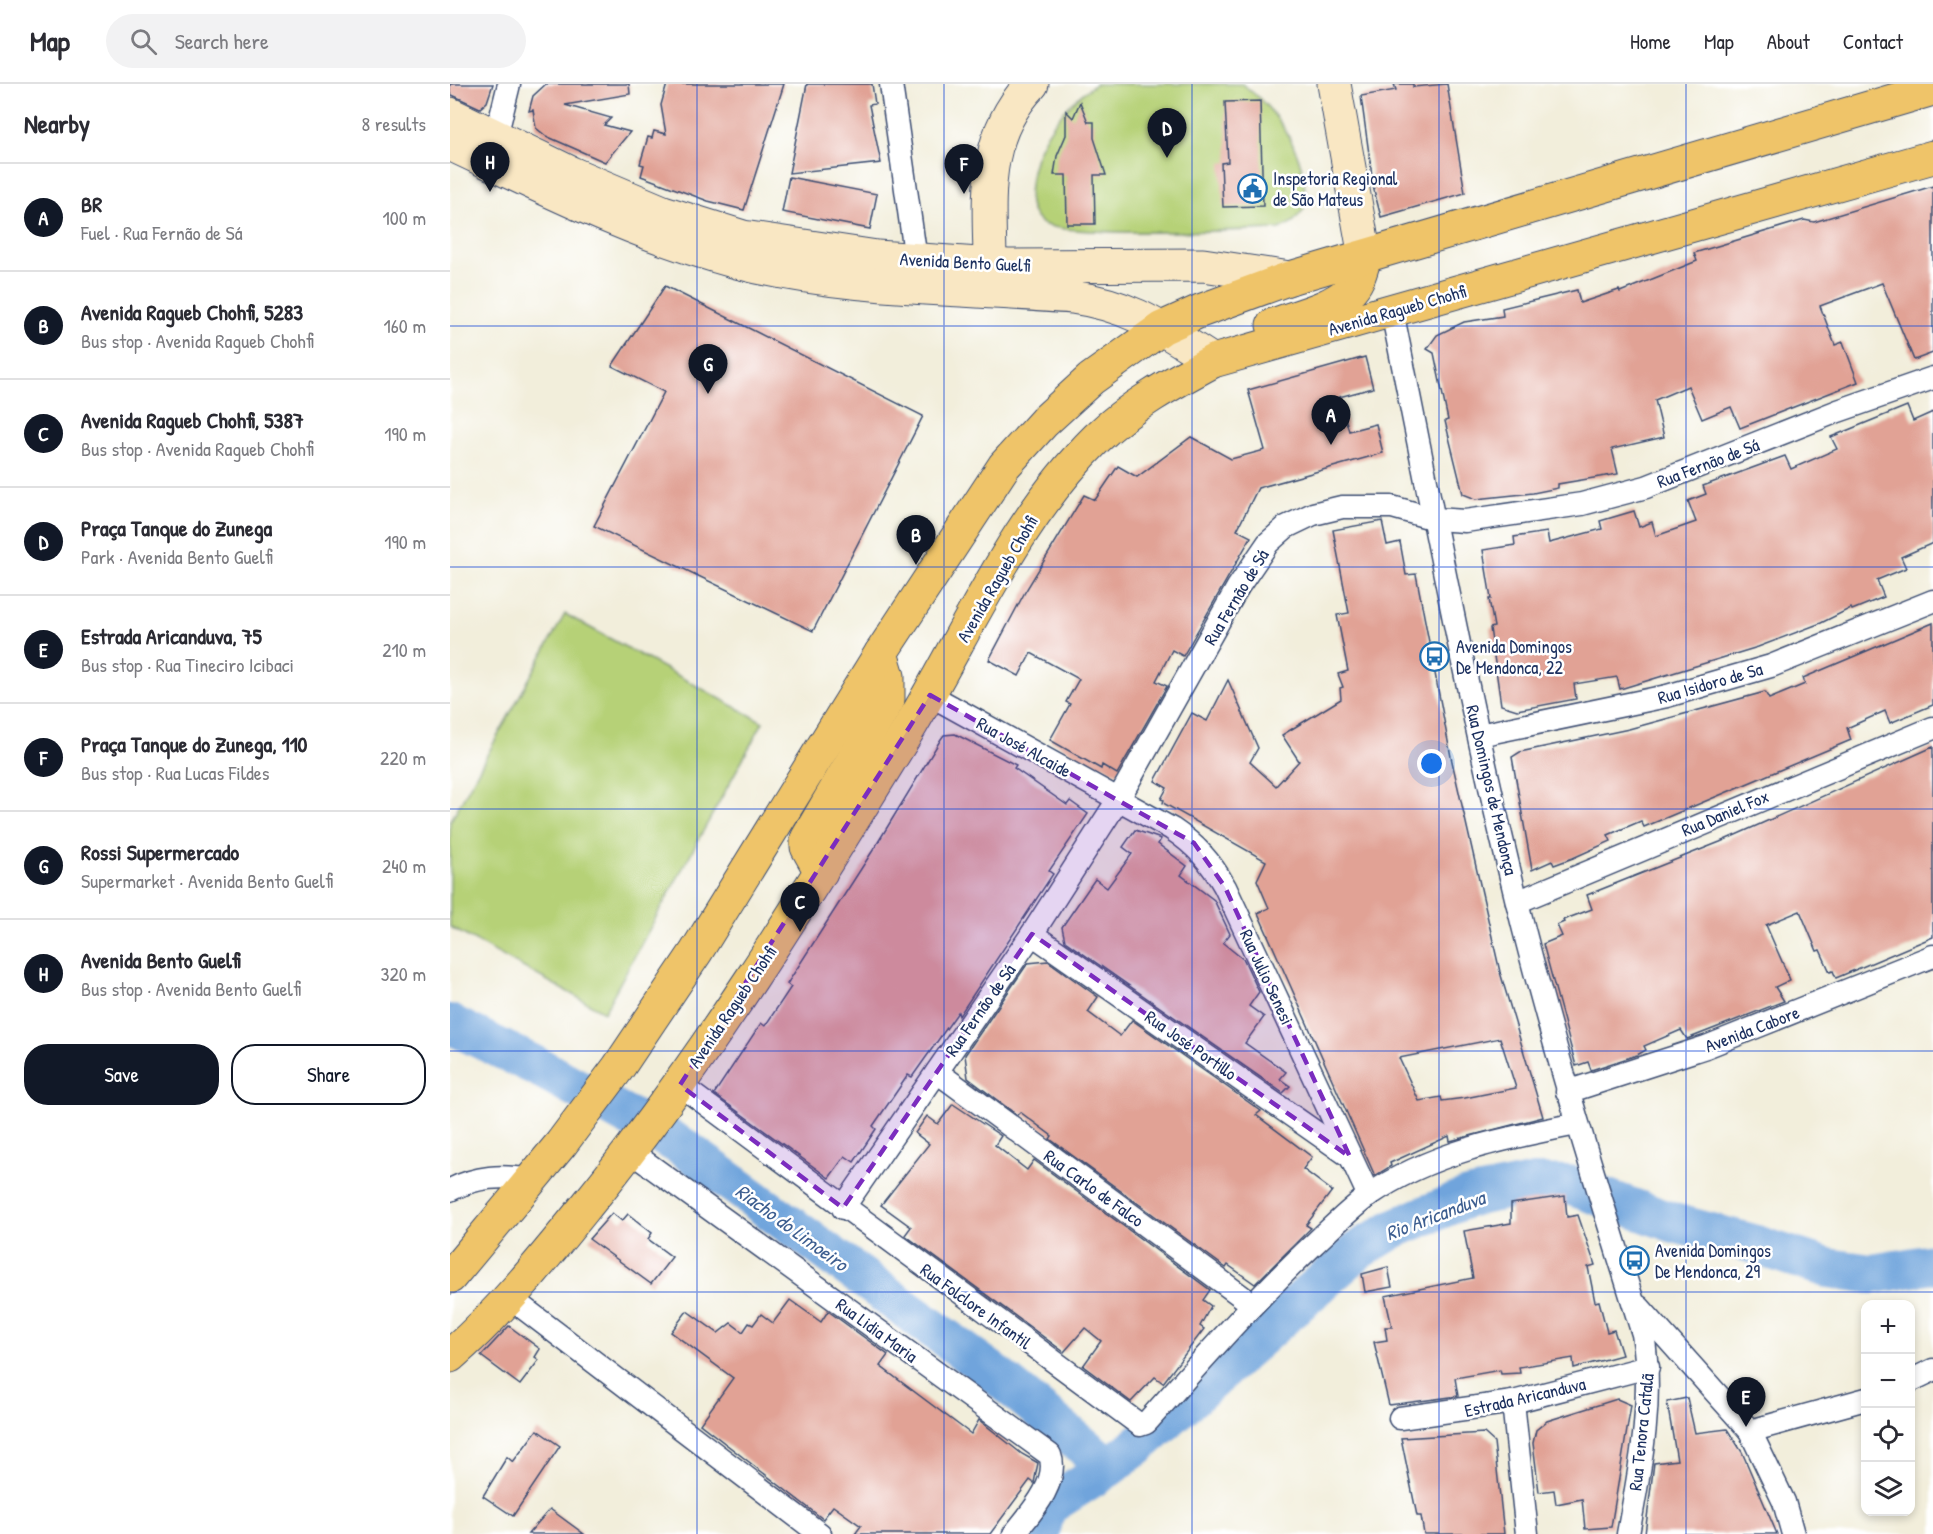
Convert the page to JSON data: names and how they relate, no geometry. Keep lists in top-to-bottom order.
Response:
{
  "streets": {
    "main road": ["Avenida Bento Guelfi", "Avenida Ragueb Chohfi"],
    "street": [
      "Rua Fernão de Sá",
      "Rua Isidoro de Sa",
      "Rua José Alcaide",
      "Rua Domingos de Mendonça",
      "Rua Daniel Fox",
      "Rua Julio Senesi",
      "Avenida Cabore",
      "Rua José Portillo",
      "Rua Carlo de Falco",
      "Rua Folclore Infantil",
      "Rua Lidia Maria",
      "Estrada Aricanduva",
      "Rua Tenora Catalã"
    ]
  },
  "crossings": [
    ["Avenida Bento Guelfi", "Avenida Ragueb Chohfi"],
    ["Avenida Ragueb Chohfi", "Rua José Alcaide"],
    ["Avenida Ragueb Chohfi", "Rua Domingos de Mendonça"],
    ["Avenida Ragueb Chohfi", "Rua Folclore Infantil"],
    ["Avenida Ragueb Chohfi", "Rua Lidia Maria"],
    ["Rua Fernão de Sá", "Rua José Alcaide"],
    ["Rua Fernão de Sá", "Rua Domingos de Mendonça"],
    ["Rua Fernão de Sá", "Rua Julio Senesi"],
    ["Rua Fernão de Sá", "Rua José Portillo"],
    ["Rua Fernão de Sá", "Rua Carlo de Falco"],
    ["Rua Fernão de Sá", "Rua Folclore Infantil"],
    ["Rua Isidoro de Sa", "Rua Domingos de Mendonça"],
    ["Rua José Alcaide", "Rua Julio Senesi"],
    ["Rua Domingos de Mendonça", "Rua Daniel Fox"],
    ["Rua Domingos de Mendonça", "Avenida Cabore"],
    ["Rua Domingos de Mendonça", "Rua Tenora Catalã"],
    ["Rua Julio Senesi", "Rua José Portillo"],
    ["Rua Julio Senesi", "Rua Folclore Infantil"],
    ["Rua Carlo de Falco", "Rua Folclore Infantil"],
    ["Estrada Aricanduva", "Rua Tenora Catalã"]
  ],
  "water": ["Rio Aricanduva", "Riacho do Limoeiro"],
  "places": {
    "public building": ["Inspetoria Regional de São Mateus"],
    "bus stop": ["Avenida Domingos De Mendonca, 22", "Avenida Domingos De Mendonca, 29"]
  },
  "page": {
    "header": "Map",
    "search": "Search here",
    "nav": [
      "Home",
      "Map",
      "About",
      "Contact"
    ],
    "heading": ["Nearby", "8 results"],
    "pins": [
      "D",
      "H",
      "F",
      "G",
      "A",
      "B",
      "C",
      "E"
    ],
    "list": [
      {
        "mark": "A",
        "name": "BR",
        "note": "Fuel · Rua Fernão de Sá",
        "value": "100 m"
      },
      {
        "mark": "B",
        "name": "Avenida Ragueb Chohfi, 5283",
        "note": "Bus stop · Avenida Ragueb Chohfi",
        "value": "160 m"
      },
      {
        "mark": "C",
        "name": "Avenida Ragueb Chohfi, 5387",
        "note": "Bus stop · Avenida Ragueb Chohfi",
        "value": "190 m"
      },
      {
        "mark": "D",
        "name": "Praça Tanque do Zunega",
        "note": "Park · Avenida Bento Guelfi",
        "value": "190 m"
      },
      {
        "mark": "E",
        "name": "Estrada Aricanduva, 75",
        "note": "Bus stop · Rua Tineciro Icibaci",
        "value": "210 m"
      },
      {
        "mark": "F",
        "name": "Praça Tanque do Zunega, 110",
        "note": "Bus stop · Rua Lucas Fildes",
        "value": "220 m"
      },
      {
        "mark": "G",
        "name": "Rossi Supermercado",
        "note": "Supermarket · Avenida Bento Guelfi",
        "value": "240 m"
      },
      {
        "mark": "H",
        "name": "Avenida Bento Guelfi",
        "note": "Bus stop · Avenida Bento Guelfi",
        "value": "320 m"
      }
    ],
    "buttons": ["Save", "Share"],
    "map_buttons": ["+", "−"]
  }
}
